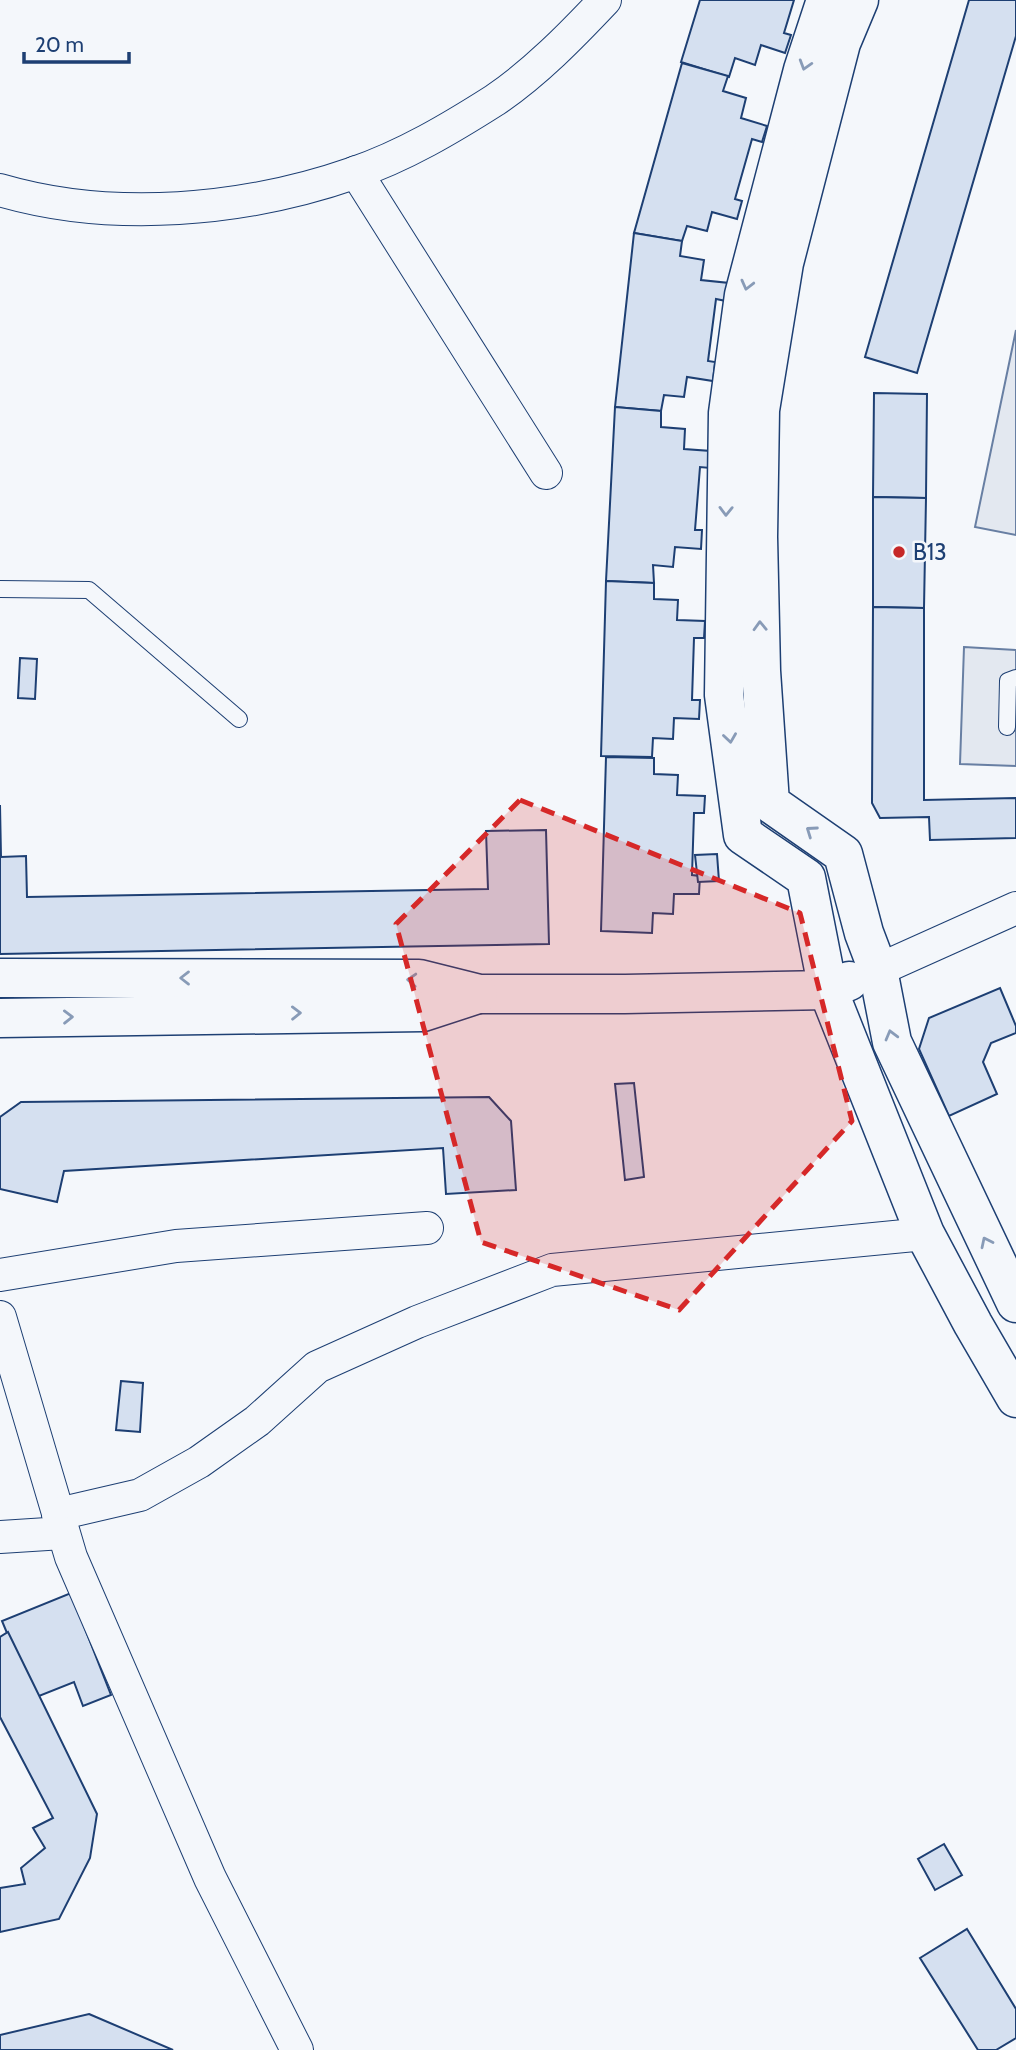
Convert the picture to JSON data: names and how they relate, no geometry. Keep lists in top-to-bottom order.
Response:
{
  "places": ["B13"],
  "scale_bar": "20 m"
}
